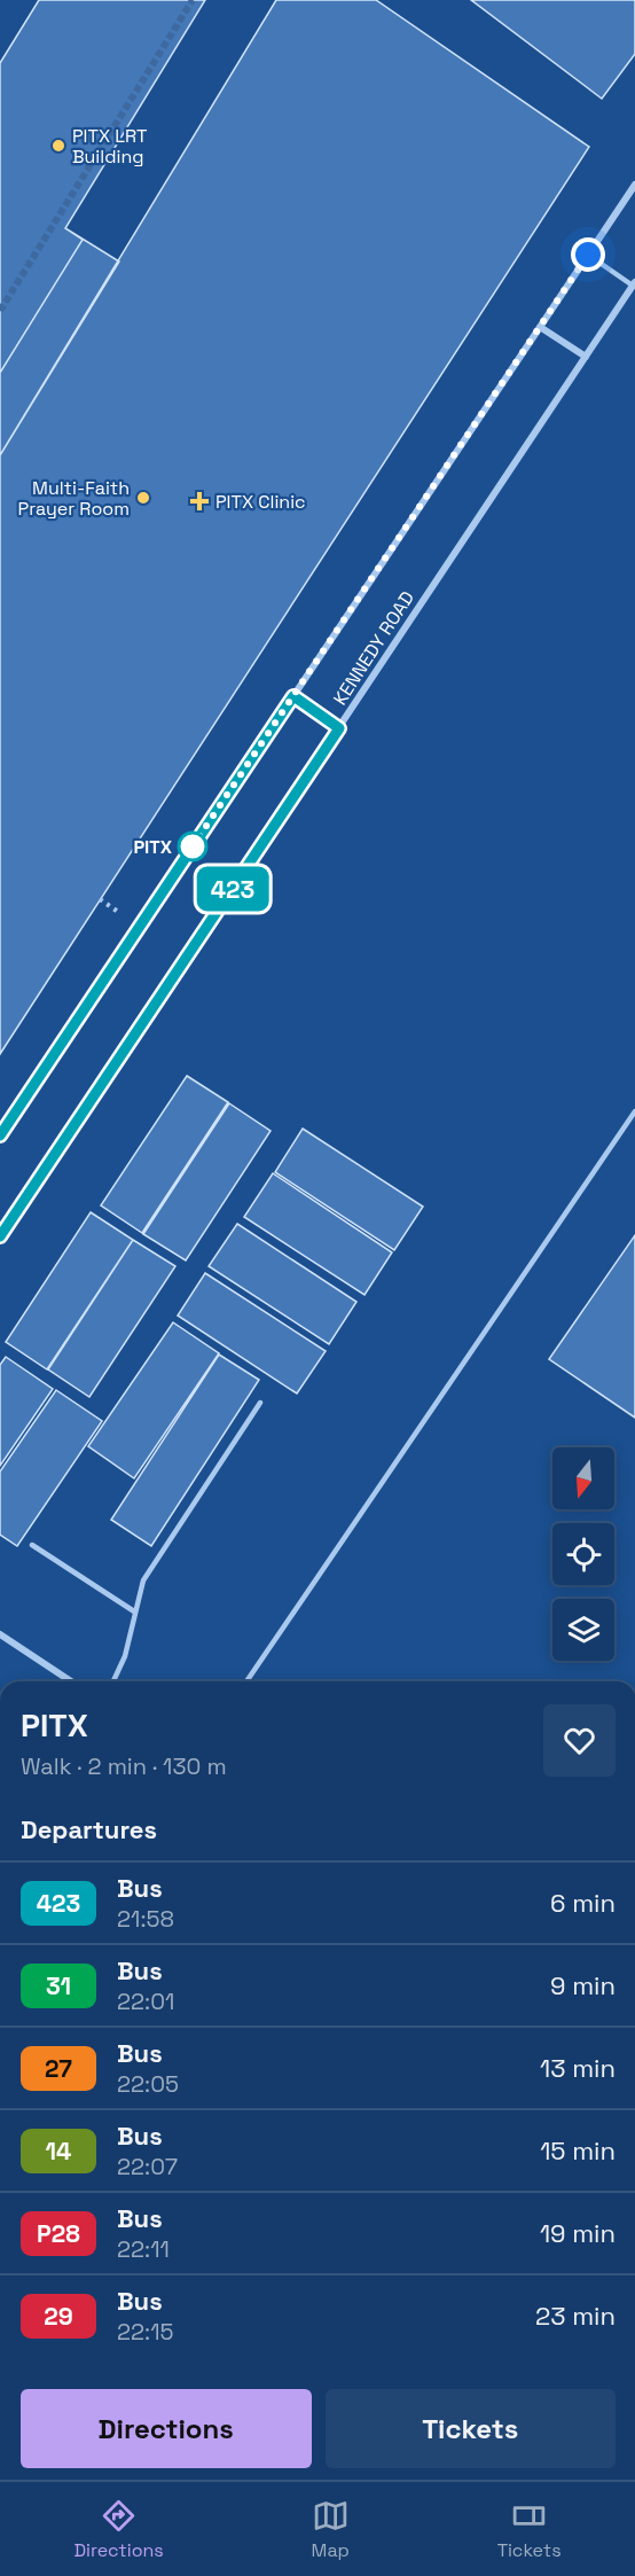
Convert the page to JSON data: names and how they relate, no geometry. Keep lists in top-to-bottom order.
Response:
{
  "streets": {
    "street": ["KENNEDY ROAD"]
  },
  "places": {
    "other": ["PITX LRT Building", "Multi-Faith Prayer Room", "PITX"],
    "health": ["PITX Clinic"]
  },
  "lines": ["bus line 423"],
  "north": "bottom",
  "page": {
    "on_map": "423",
    "heading": [
      ["PITX", "Walk · 2 min · 130 m"],
      "Departures"
    ],
    "list": [
      {
        "mark": "423",
        "name": "Bus",
        "note": "21:58",
        "value": "6 min"
      },
      {
        "mark": "31",
        "name": "Bus",
        "note": "22:01",
        "value": "9 min"
      },
      {
        "mark": "27",
        "name": "Bus",
        "note": "22:05",
        "value": "13 min"
      },
      {
        "mark": "14",
        "name": "Bus",
        "note": "22:07",
        "value": "15 min"
      },
      {
        "mark": "P28",
        "name": "Bus",
        "note": "22:11",
        "value": "19 min"
      },
      {
        "mark": "29",
        "name": "Bus",
        "note": "22:15",
        "value": "23 min"
      }
    ],
    "buttons": ["Directions", "Tickets"],
    "tabs": ["Directions", "Map", "Tickets"]
  }
}
